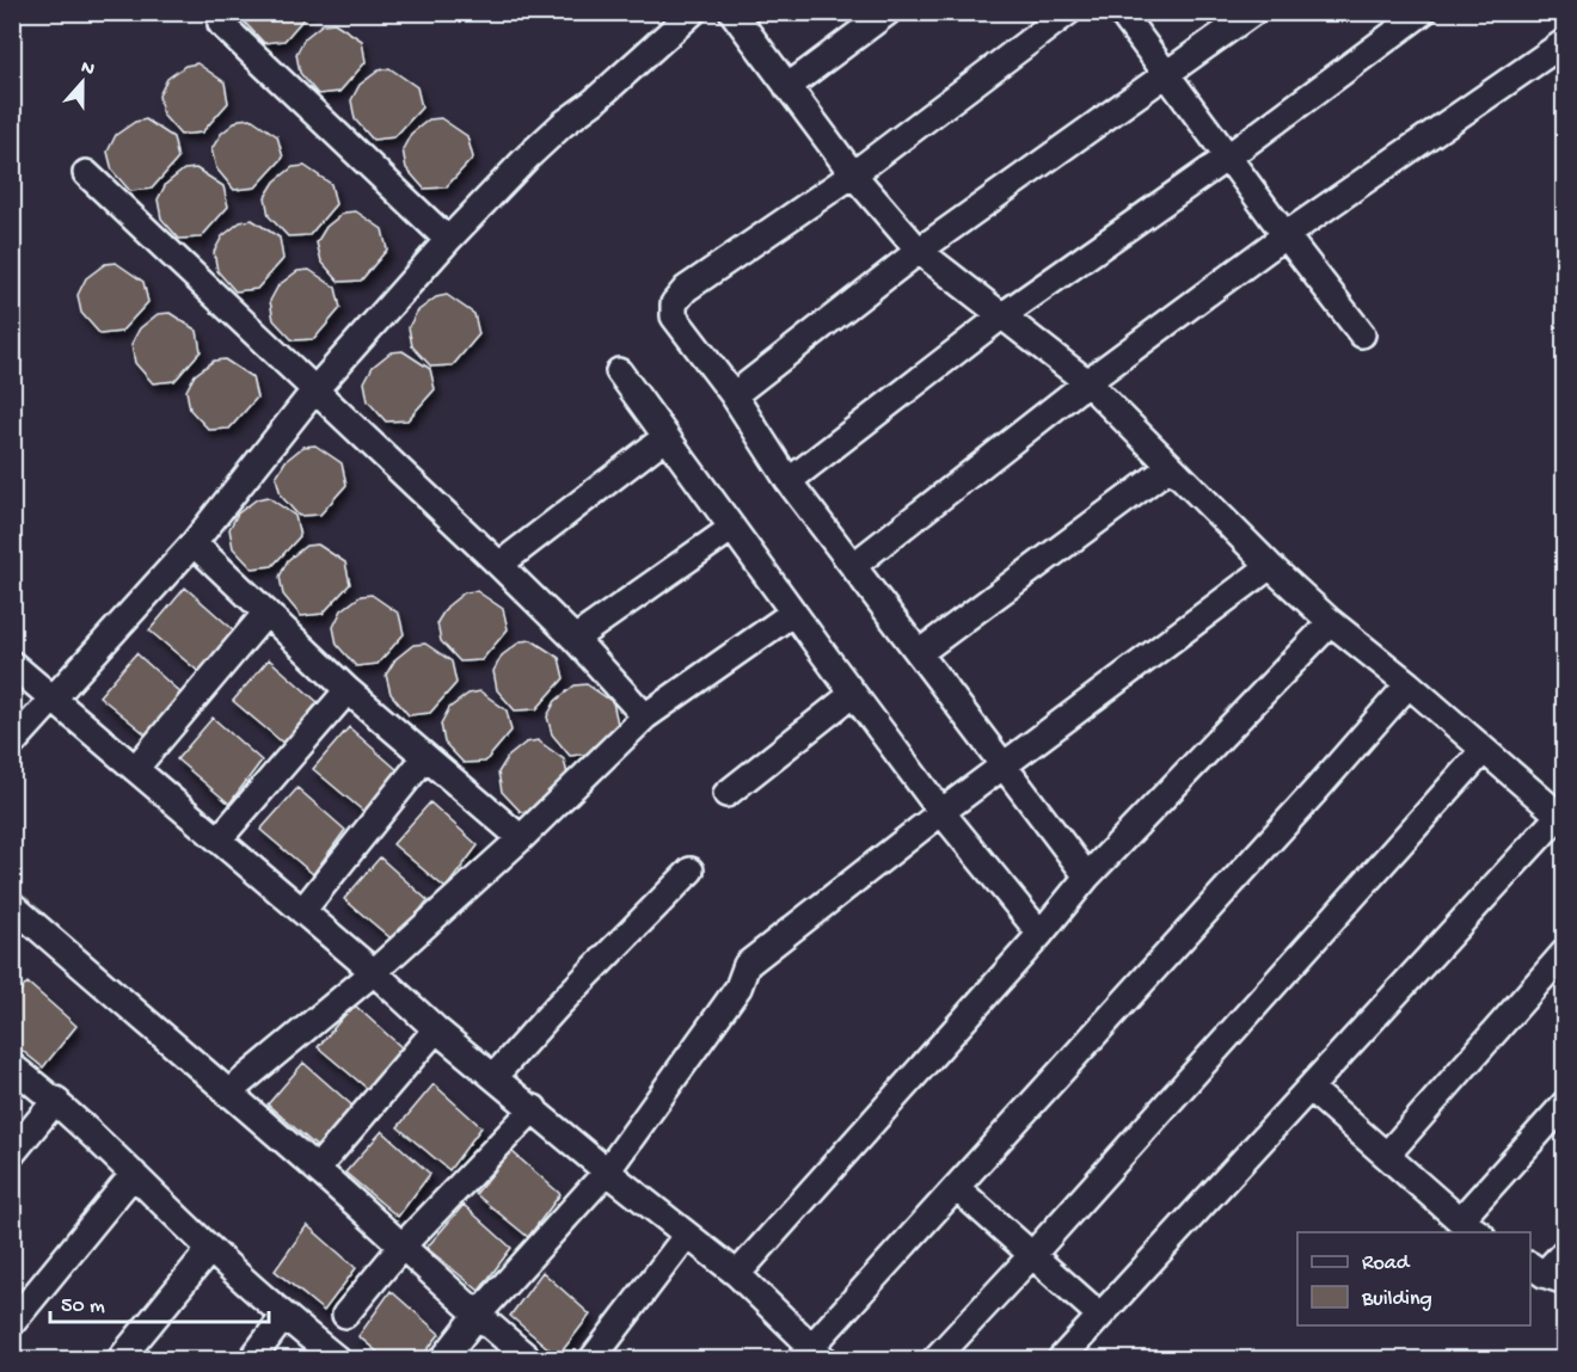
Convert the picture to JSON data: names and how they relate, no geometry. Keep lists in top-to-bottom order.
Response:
{
  "legend": ["Road", "Building"],
  "scale_bar": "50 m",
  "north": "top"
}
